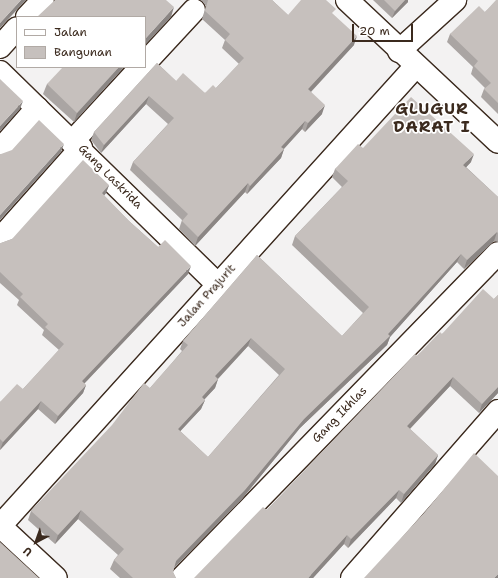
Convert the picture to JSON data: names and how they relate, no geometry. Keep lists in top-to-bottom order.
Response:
{
  "streets": {
    "street": ["Gang Laskrida", "Jalan Prajurit", "Gang Ikhlas"]
  },
  "crossings": [
    ["Gang Laskrida", "Jalan Prajurit"]
  ],
  "districts": ["GLUGUR DARAT I"],
  "legend": ["Jalan", "Bangunan"],
  "scale_bar": "20 m",
  "north": "bottom left"
}
